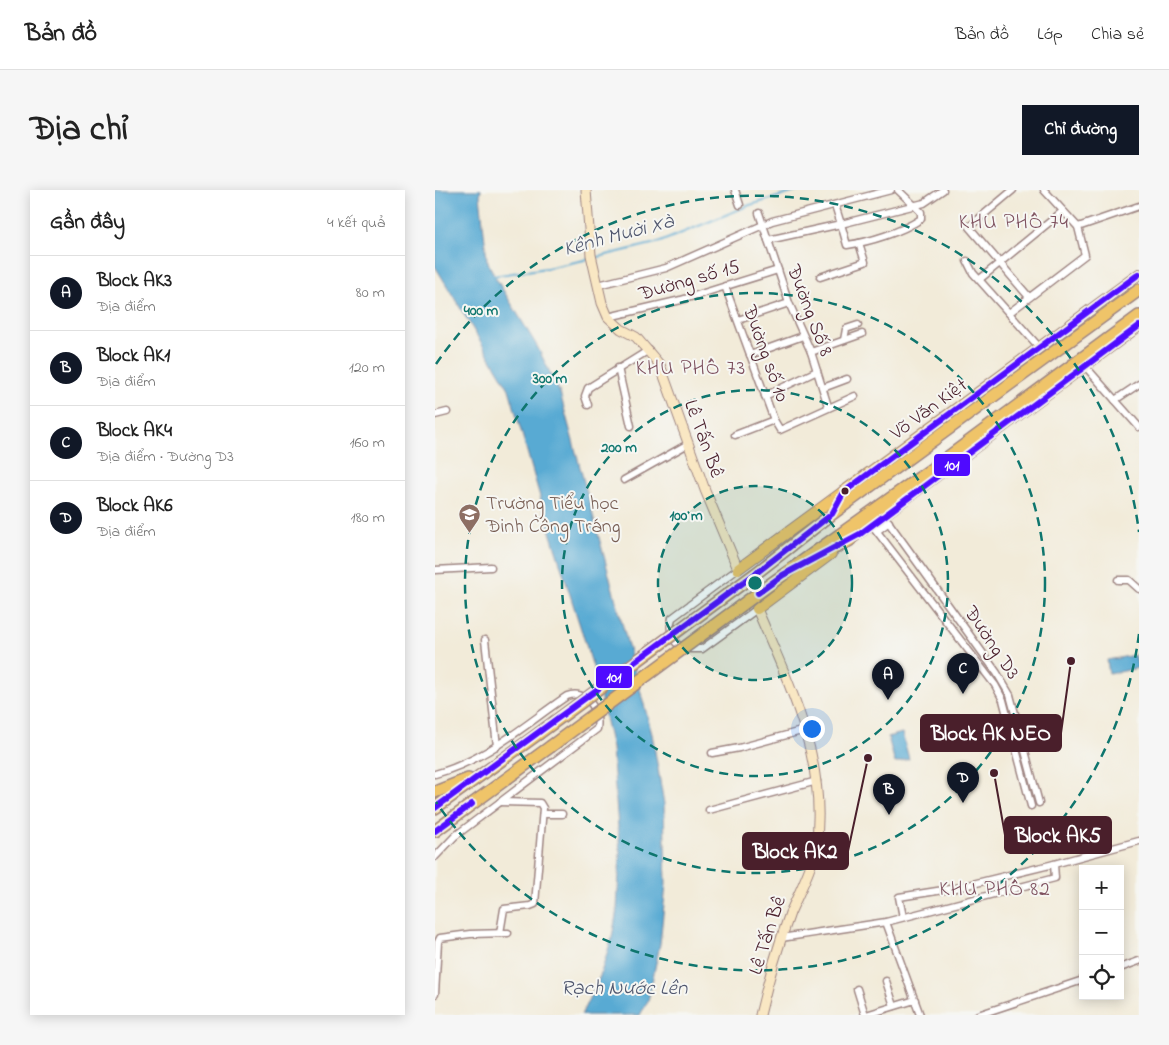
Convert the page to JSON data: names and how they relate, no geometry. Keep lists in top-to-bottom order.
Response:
{
  "streets": {
    "highway": ["Võ Văn Kiệt"],
    "street": [
      "Đường số 15",
      "Đường Số 8",
      "Đường số 10",
      "Lê Tấn Bê",
      "Đường D3"
    ]
  },
  "crossings": [
    ["Đường số 15", "Đường Số 8"],
    ["Đường số 15", "Đường số 10"],
    ["Đường số 15", "Lê Tấn Bê"],
    ["Đường Số 8", "Đường số 10"],
    ["Võ Văn Kiệt", "Lê Tấn Bê"]
  ],
  "districts": ["KHU PHỐ 74", "KHU PHỐ 73", "KHU PHỐ 82"],
  "water": ["Kênh Mười Xà", "Rạch Nước Lên"],
  "places": {
    "school or university": ["Trường Tiểu học Đinh Công Tráng"],
    "other": ["Block AK NEO", "Block AK2", "Block AK5"]
  },
  "lines": ["transit line 101"],
  "page": {
    "header": "Bản đồ",
    "nav": ["Bản đồ", "Lớp", "Chia sẻ"],
    "title": "Địa chỉ",
    "buttons": "Chỉ đường",
    "heading": ["Gần đây", "4 kết quả"],
    "list": [
      {
        "mark": "A",
        "name": "Block AK3",
        "note": "Địa điểm",
        "value": "80 m"
      },
      {
        "mark": "B",
        "name": "Block AK1",
        "note": "Địa điểm",
        "value": "120 m"
      },
      {
        "mark": "C",
        "name": "Block AK4",
        "note": "Địa điểm · Đường D3",
        "value": "160 m"
      },
      {
        "mark": "D",
        "name": "Block AK6",
        "note": "Địa điểm",
        "value": "180 m"
      }
    ],
    "pins": [
      "C",
      "A",
      "D",
      "B"
    ],
    "map_buttons": ["+", "−"]
  },
  "rings": [
    "400 m",
    "300 m",
    "200 m",
    "100 m"
  ]
}
